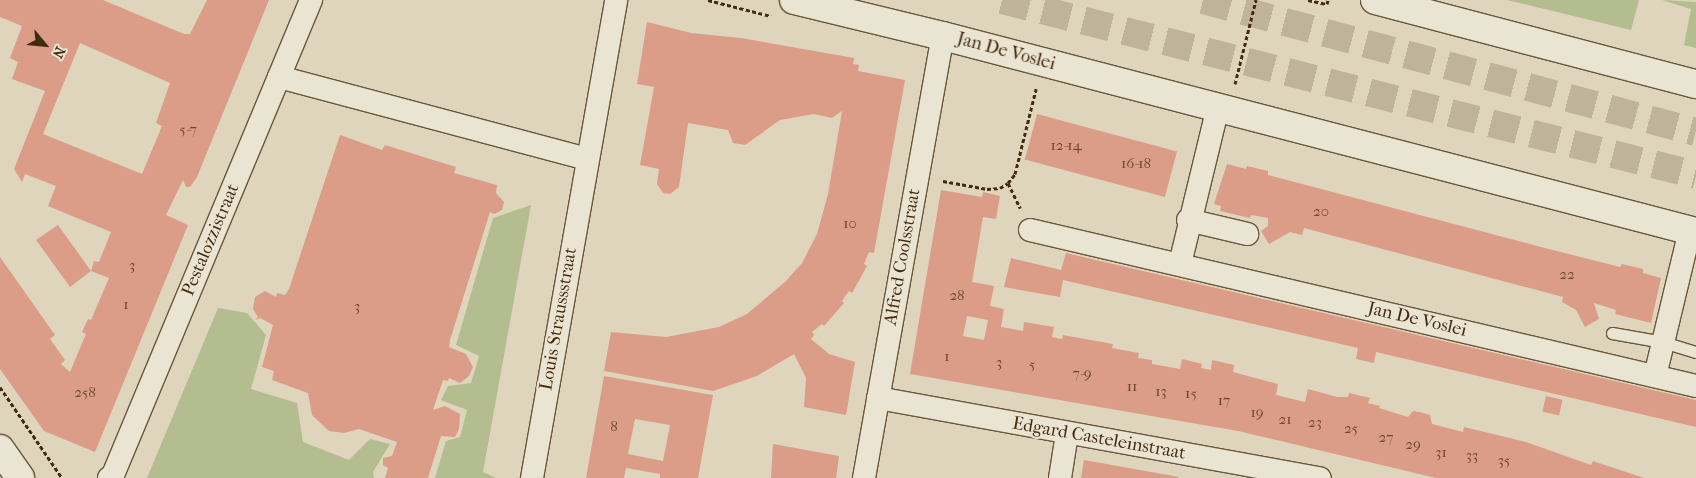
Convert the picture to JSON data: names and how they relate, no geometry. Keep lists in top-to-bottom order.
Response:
{
  "streets": {
    "main road": ["Jan De Voslei"],
    "street": [
      "Pestalozzistraat",
      "Alfred Coolsstraat",
      "Louis Straussstraat",
      "Edgard Casteleinstraat"
    ]
  },
  "crossings": [
    ["Jan De Voslei", "Alfred Coolsstraat"],
    ["Alfred Coolsstraat", "Edgard Casteleinstraat"]
  ],
  "house_numbers": [
    "5-7",
    "12-14",
    "16-18",
    "20",
    "10",
    "3",
    "22",
    "28",
    "1",
    "3",
    "1",
    "3",
    "5",
    "7-9",
    "11",
    "13",
    "258",
    "15",
    "17",
    "19",
    "21",
    "23",
    "8",
    "25",
    "27",
    "29",
    "31",
    "33",
    "35"
  ],
  "north": "bottom right"
}
